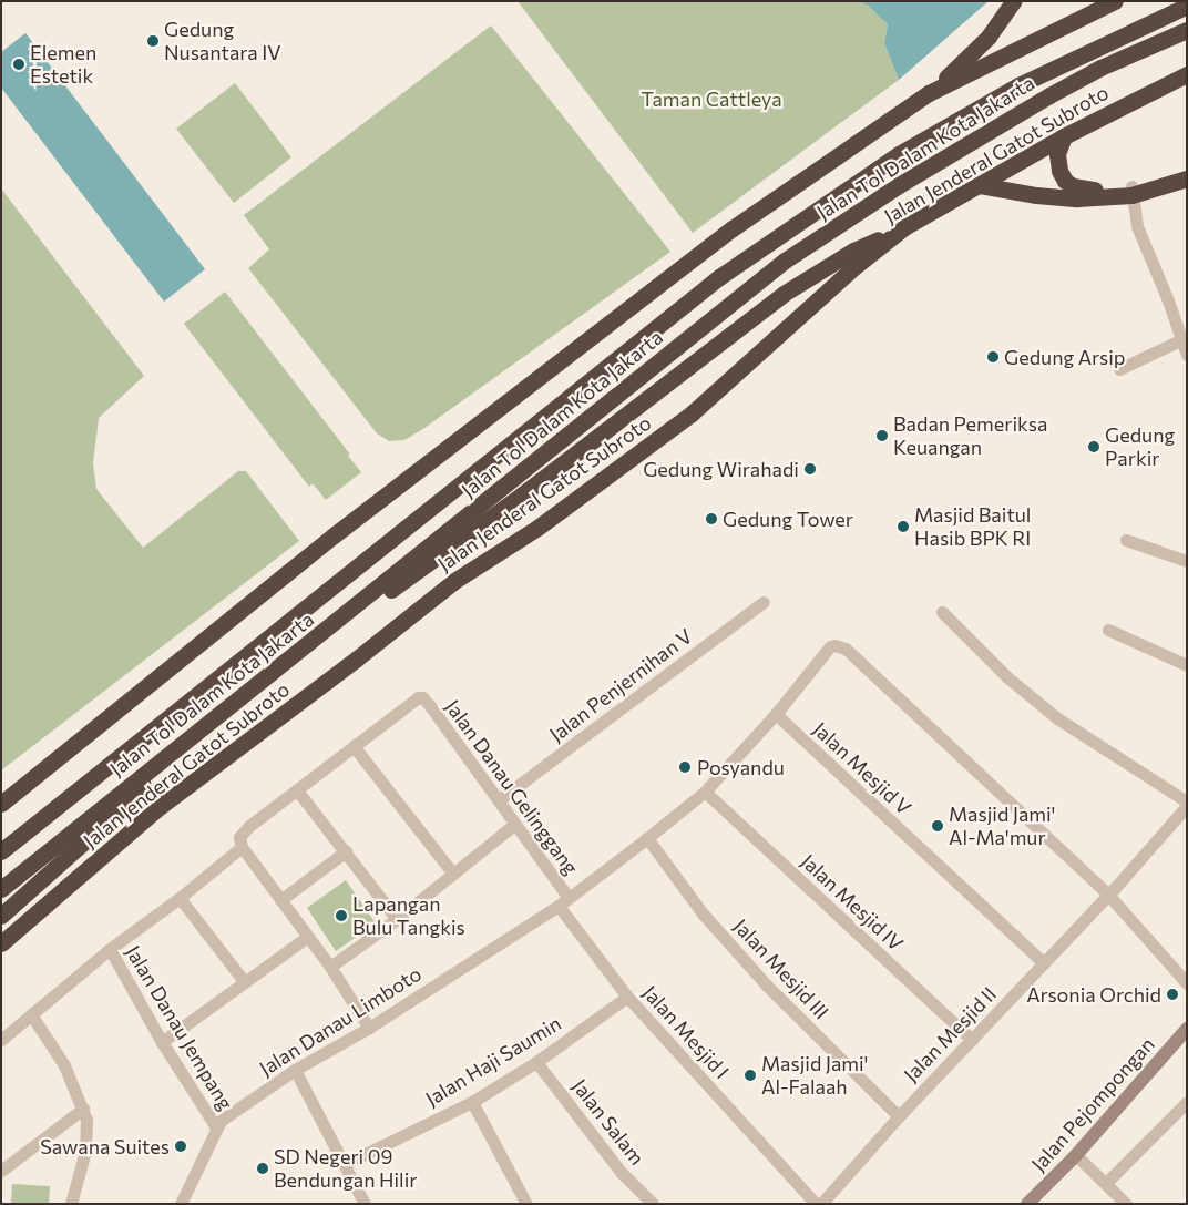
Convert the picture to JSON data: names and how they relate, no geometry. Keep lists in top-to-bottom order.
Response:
{
  "streets": {
    "highway": ["Jalan Tol Dalam Kota Jakarta", "Jalan Jenderal Gatot Subroto"],
    "street": [
      "Jalan Penjernihan V",
      "Jalan Mesjid V",
      "Jalan Danau Gelinggang",
      "Jalan Mesjid IV",
      "Jalan Mesjid III",
      "Jalan Danau Limboto",
      "Jalan Danau Jempang",
      "Jalan Mesjid I",
      "Jalan Mesjid II",
      "Jalan Haji Saumin",
      "Jalan Pejompongan",
      "Jalan Salam"
    ]
  },
  "crossings": [
    ["Jalan Penjernihan V", "Jalan Danau Gelinggang"],
    ["Jalan Mesjid V", "Jalan Danau Limboto"],
    ["Jalan Mesjid V", "Jalan Mesjid II"],
    ["Jalan Danau Gelinggang", "Jalan Danau Limboto"],
    ["Jalan Danau Gelinggang", "Jalan Mesjid I"],
    ["Jalan Mesjid IV", "Jalan Danau Limboto"],
    ["Jalan Mesjid IV", "Jalan Mesjid II"],
    ["Jalan Mesjid III", "Jalan Danau Limboto"],
    ["Jalan Mesjid III", "Jalan Mesjid II"],
    ["Jalan Danau Limboto", "Jalan Danau Jempang"],
    ["Jalan Danau Limboto", "Jalan Mesjid I"],
    ["Jalan Danau Limboto", "Jalan Mesjid II"],
    ["Jalan Mesjid I", "Jalan Haji Saumin"],
    ["Jalan Haji Saumin", "Jalan Salam"]
  ],
  "parks": ["Taman Cattleya"],
  "places": [
    "Gedung Nusantara IV",
    "Elemen Estetik",
    "Gedung Arsip",
    "Badan Pemeriksa Keuangan",
    "Gedung Parkir",
    "Gedung Wirahadi",
    "Gedung Tower",
    "Masjid Baitul Hasib BPK RI",
    "Posyandu",
    "Masjid Jami' Al-Ma'mur",
    "Lapangan Bulu Tangkis",
    "Arsonia Orchid",
    "Masjid Jami' Al-Falaah",
    "Sawana Suites",
    "SD Negeri 09 Bendungan Hilir"
  ]
}
